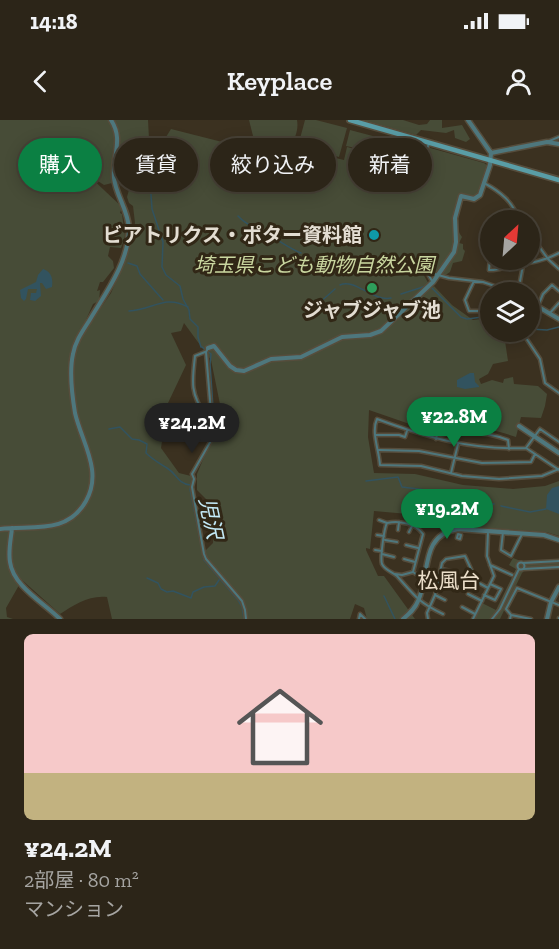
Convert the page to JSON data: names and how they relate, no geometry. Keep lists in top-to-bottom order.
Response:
{
  "districts": ["松風台"],
  "water": ["児沢"],
  "parks": ["埼玉県こども動物自然公園"],
  "places": ["ビアトリクス・ポター資料館", "ジャブジャブ池"],
  "north": "top right",
  "page": {
    "status": "14:18",
    "header": "Keyplace",
    "chip": [
      "購入",
      "賃貸",
      "絞り込み",
      "新着"
    ],
    "price": ["¥22.8M", "¥24.2M", "¥19.2M"],
    "list": [
      {
        "name": "¥24.2M",
        "note": "2部屋 · 80 m² · マンション"
      }
    ]
  }
}
